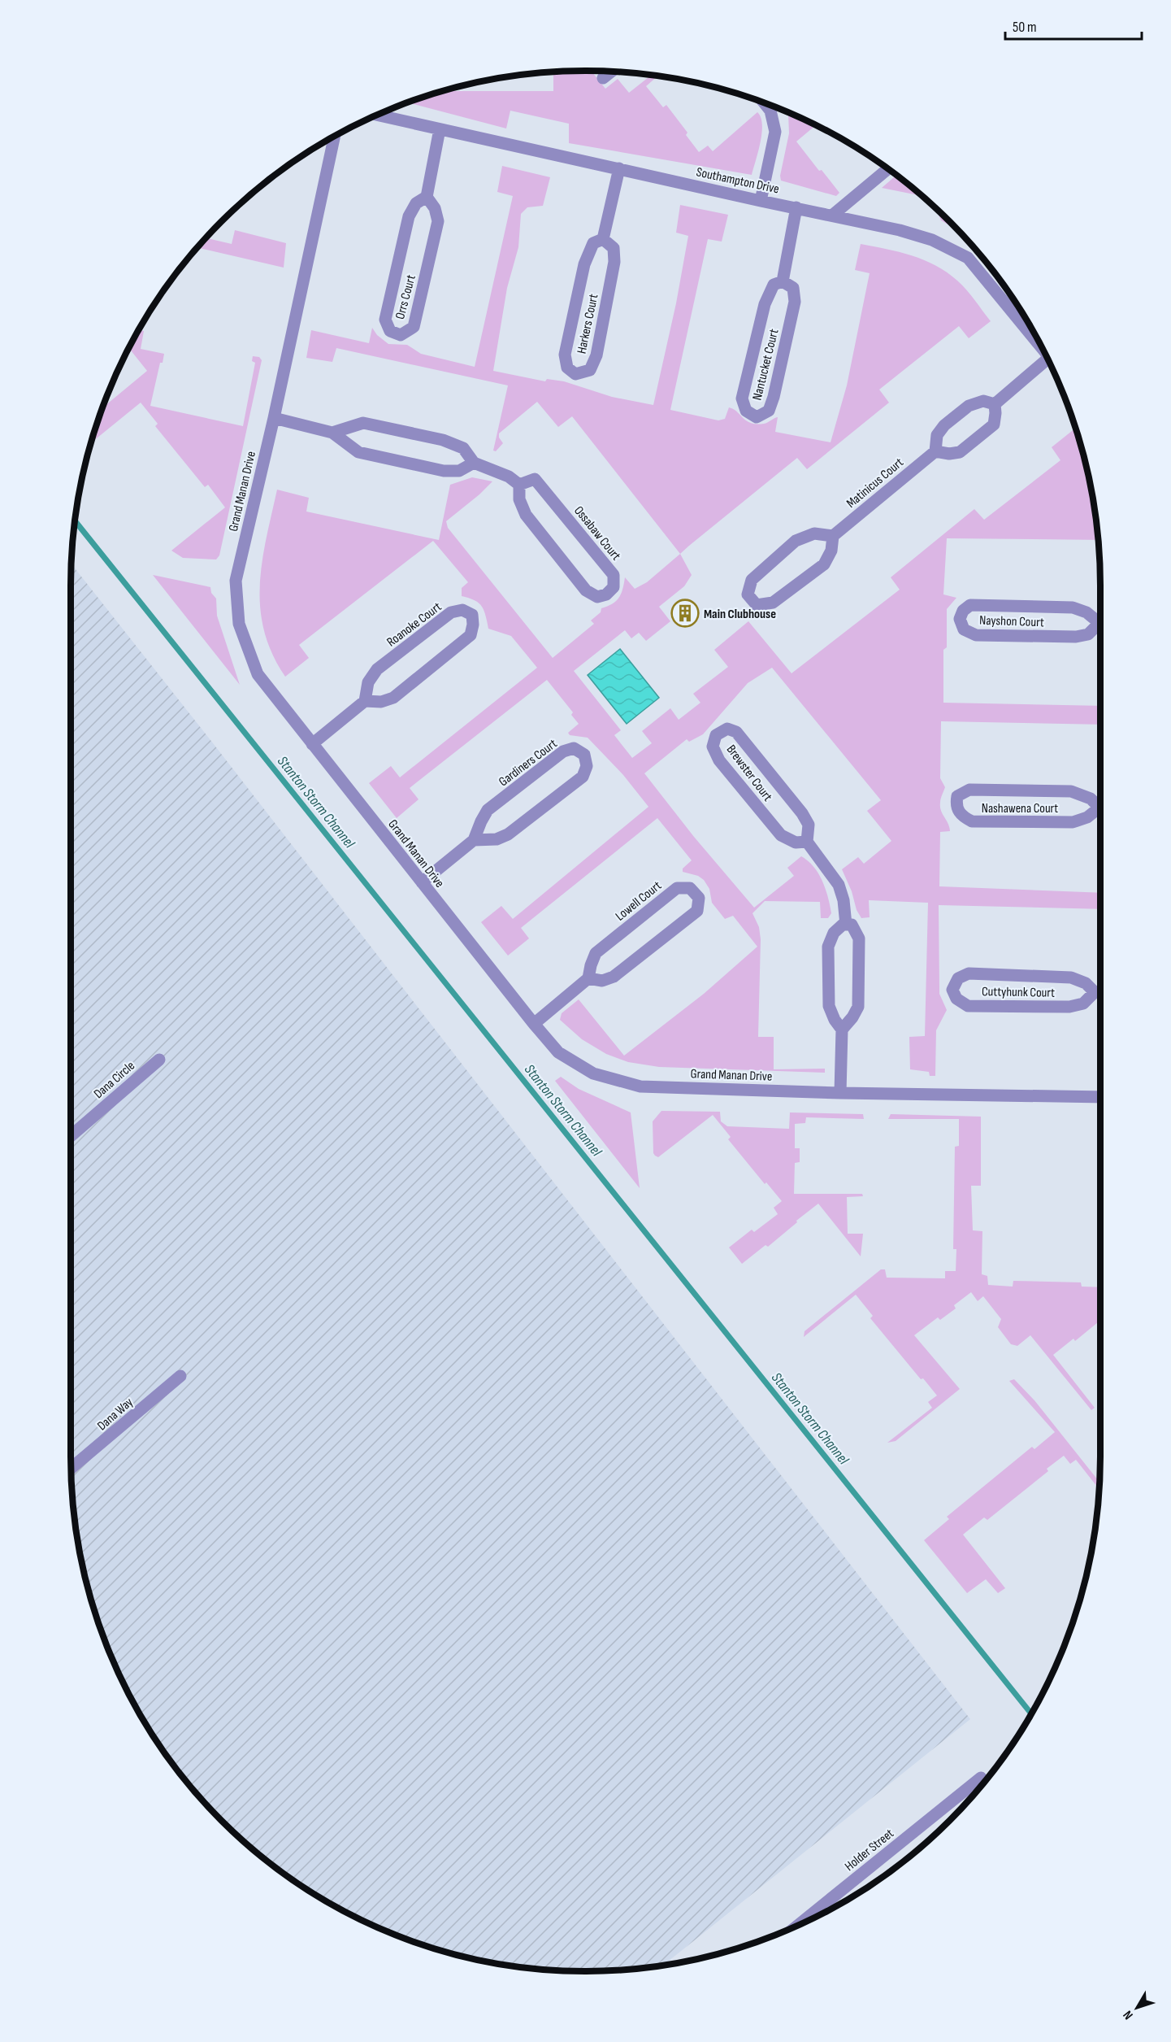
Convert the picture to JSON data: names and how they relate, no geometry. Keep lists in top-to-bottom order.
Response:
{
  "streets": {
    "street": [
      "Southampton Drive",
      "Orrs Court",
      "Harkers Court",
      "Nantucket Court",
      "Matinicus Court",
      "Grand Manan Drive",
      "Ossabaw Court",
      "Nayshon Court",
      "Roanoke Court",
      "Gardiners Court",
      "Brewster Court",
      "Nashawena Court",
      "Lowell Court",
      "Cuttyhunk Court",
      "Dana Circle",
      "Dana Way",
      "Holder Street"
    ]
  },
  "crossings": [
    ["Southampton Drive", "Harkers Court"],
    ["Grand Manan Drive", "Gardiners Court"]
  ],
  "water": ["Stanton Storm Channel"],
  "places": {
    "building": ["Main Clubhouse"]
  },
  "scale_bar": "50 m",
  "north": "bottom left"
}
